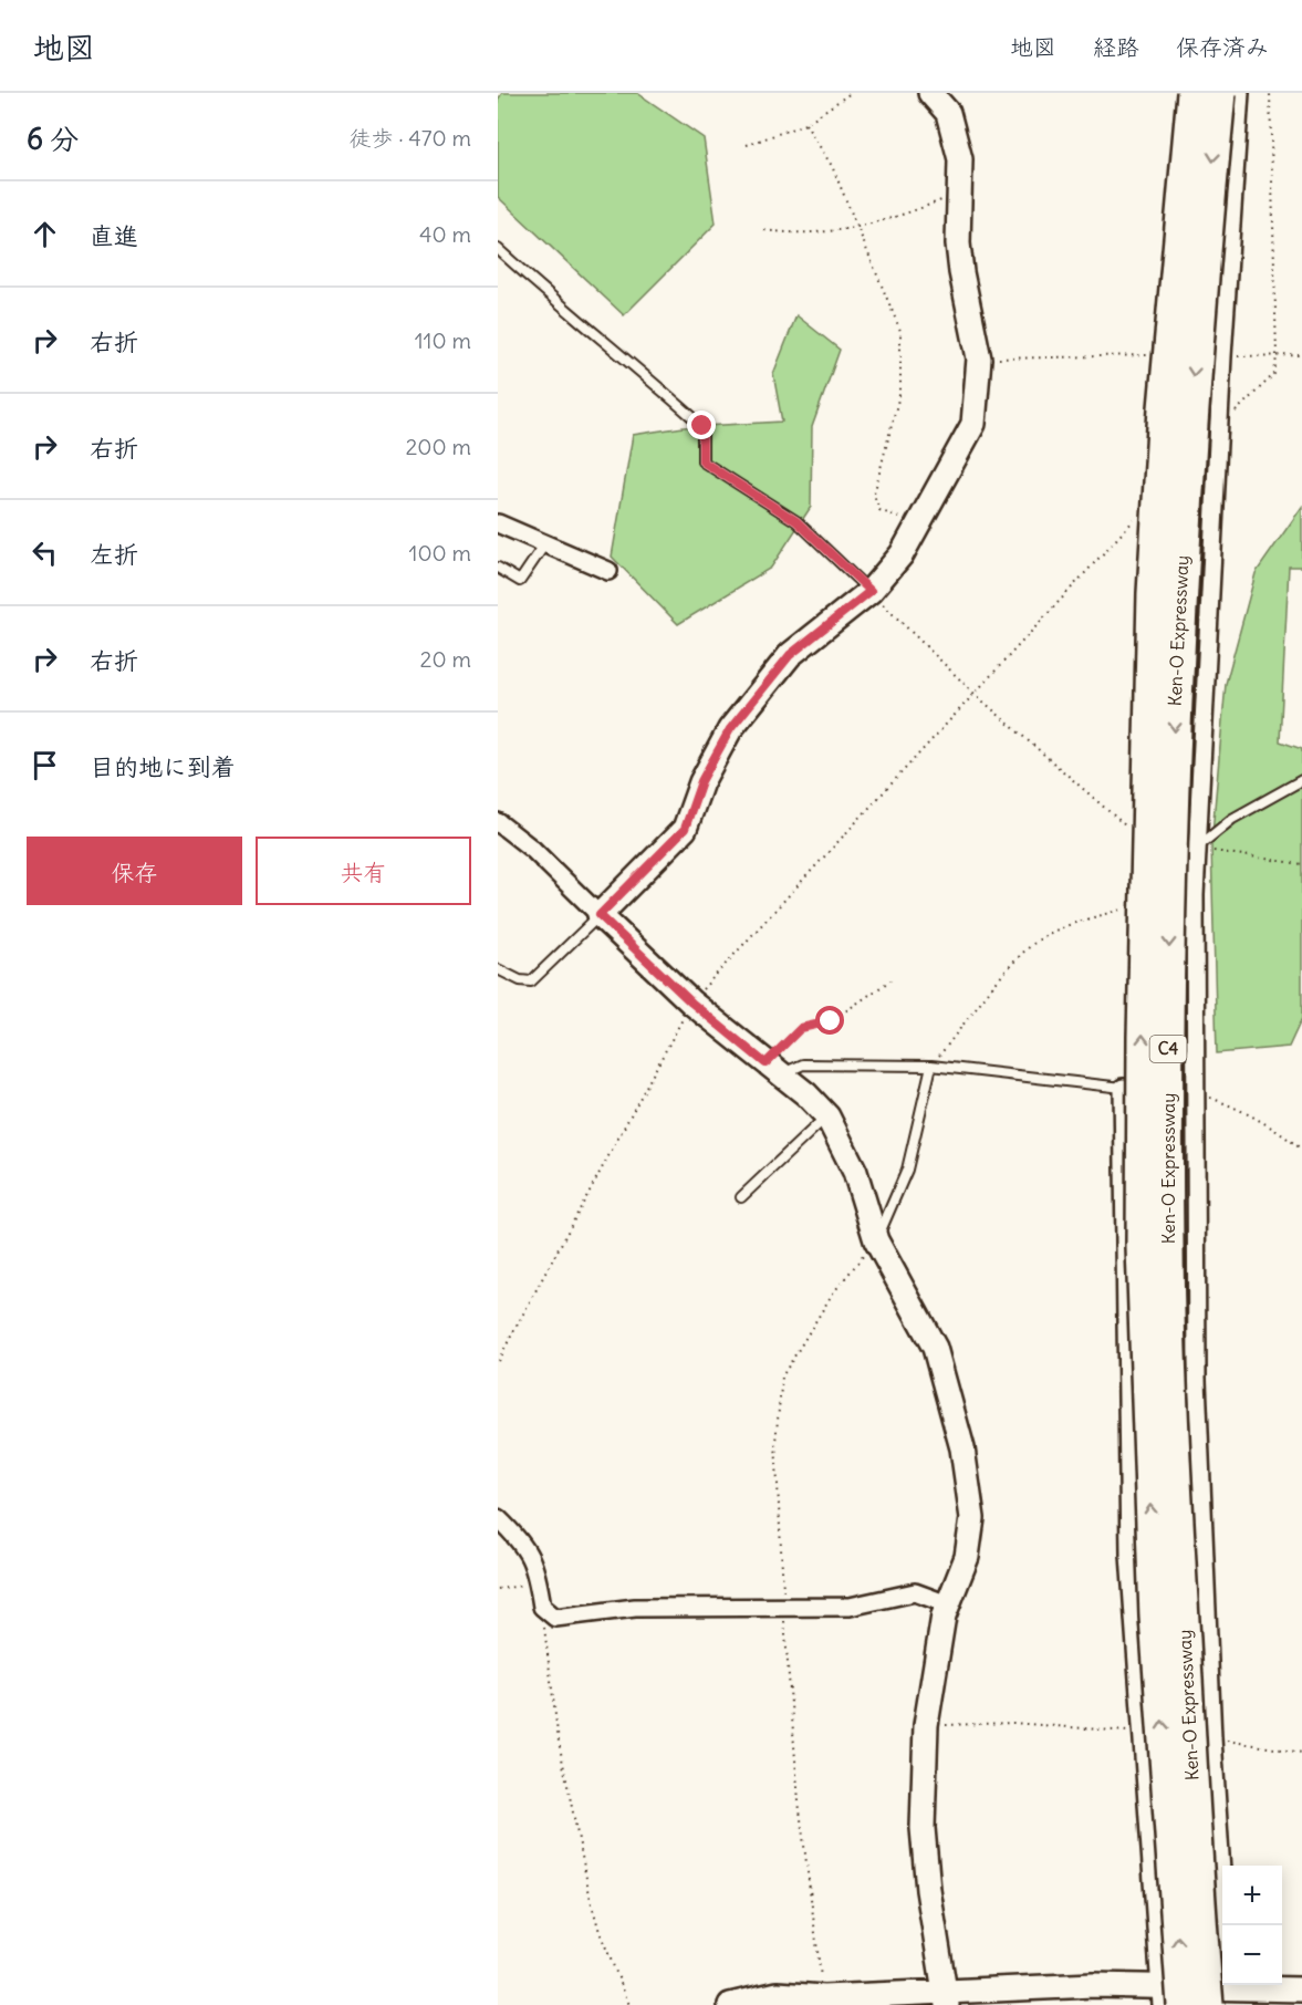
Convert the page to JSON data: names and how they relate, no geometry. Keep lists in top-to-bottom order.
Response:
{
  "streets": {
    "highway": ["Ken-O Expressway", "C4"]
  },
  "page": {
    "header": "地図",
    "nav": ["地図", "経路", "保存済み"],
    "heading": ["6 分", "徒歩 · 470 m"],
    "list": [
      ["直進", "40 m"],
      ["右折", "110 m"],
      ["右折", "200 m"],
      ["左折", "100 m"],
      ["右折", "20 m"],
      "目的地に到着"
    ],
    "buttons": ["保存", "共有"],
    "map_buttons": ["+", "−"]
  }
}
